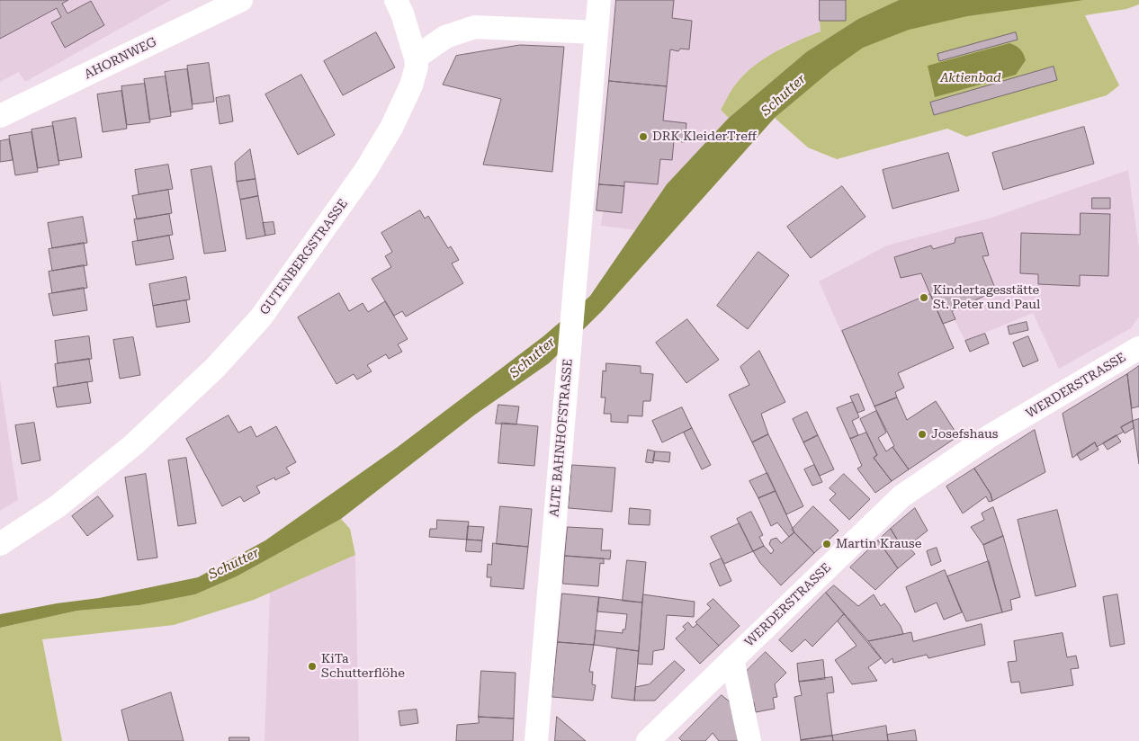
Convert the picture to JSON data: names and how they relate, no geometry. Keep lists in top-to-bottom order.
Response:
{
  "streets": {
    "street": [
      "AHORNWEG",
      "GUTENBERGSTRASSE",
      "WERDERSTRASSE",
      "ALTE BAHNHOFSTRASSE"
    ]
  },
  "water": ["Schutter"],
  "parks": ["Aktienbad"],
  "places": [
    "DRK KleiderTreff",
    "Kindertagesstätte St. Peter und Paul",
    "Josefshaus",
    "Martin Krause",
    "KiTa Schutterflöhe"
  ]
}
